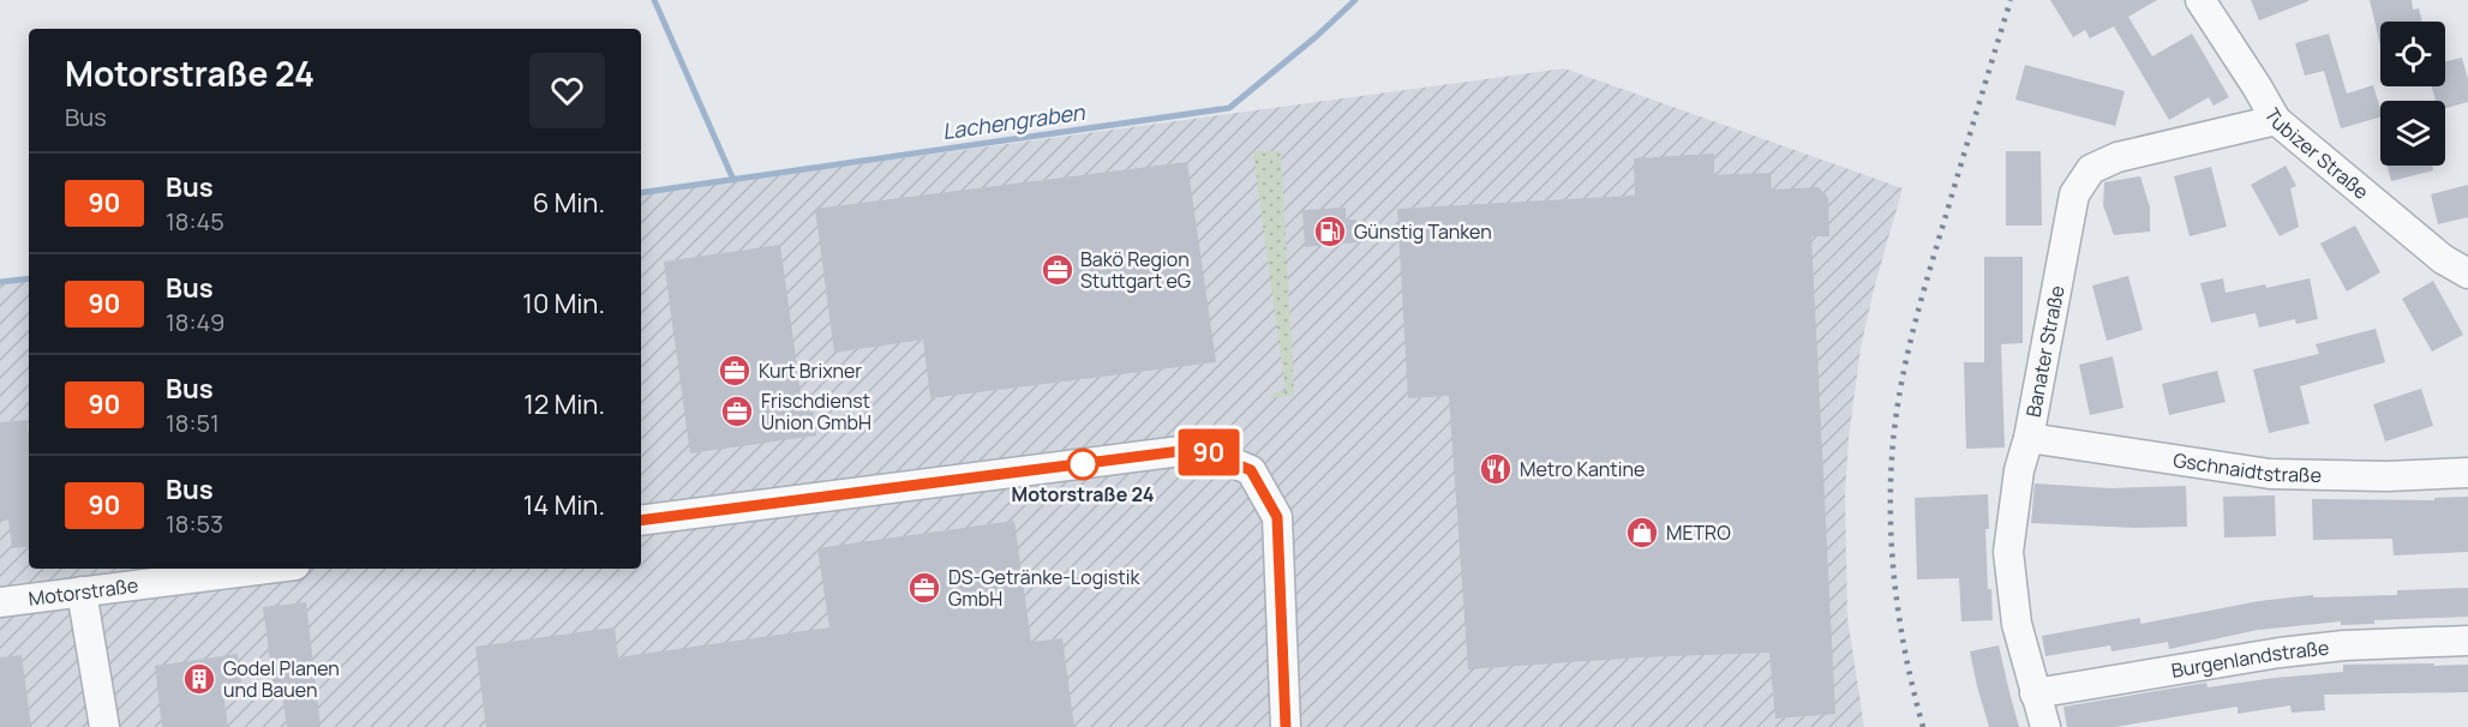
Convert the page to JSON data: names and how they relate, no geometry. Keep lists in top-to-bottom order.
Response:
{
  "streets": {
    "street": [
      "Tubizer Straße",
      "Banater Straße",
      "Gschnaidtstraße",
      "Motorstraße",
      "Burgenlandstraße"
    ]
  },
  "crossings": [
    ["Tubizer Straße", "Banater Straße"],
    ["Banater Straße", "Gschnaidtstraße"],
    ["Banater Straße", "Burgenlandstraße"]
  ],
  "water": ["Lachengraben"],
  "places": {
    "fuel station": ["Günstig Tanken"],
    "office": [
      "Bakö Region Stuttgart eG",
      "Kurt Brixner",
      "Frischdienst Union GmbH",
      "DS-Getränke-Logistik GmbH"
    ],
    "other": ["Motorstraße 24"],
    "restaurant": ["Metro Kantine"],
    "shop": ["METRO"],
    "building": ["Godel Planen und Bauen"]
  },
  "lines": ["bus line 90"],
  "page": {
    "on_map": "90",
    "heading": ["Motorstraße 24", "Bus"],
    "list": [
      {
        "mark": "90",
        "name": "Bus",
        "note": "18:45",
        "value": "6 Min."
      },
      {
        "mark": "90",
        "name": "Bus",
        "note": "18:49",
        "value": "10 Min."
      },
      {
        "mark": "90",
        "name": "Bus",
        "note": "18:51",
        "value": "12 Min."
      },
      {
        "mark": "90",
        "name": "Bus",
        "note": "18:53",
        "value": "14 Min."
      }
    ]
  }
}
